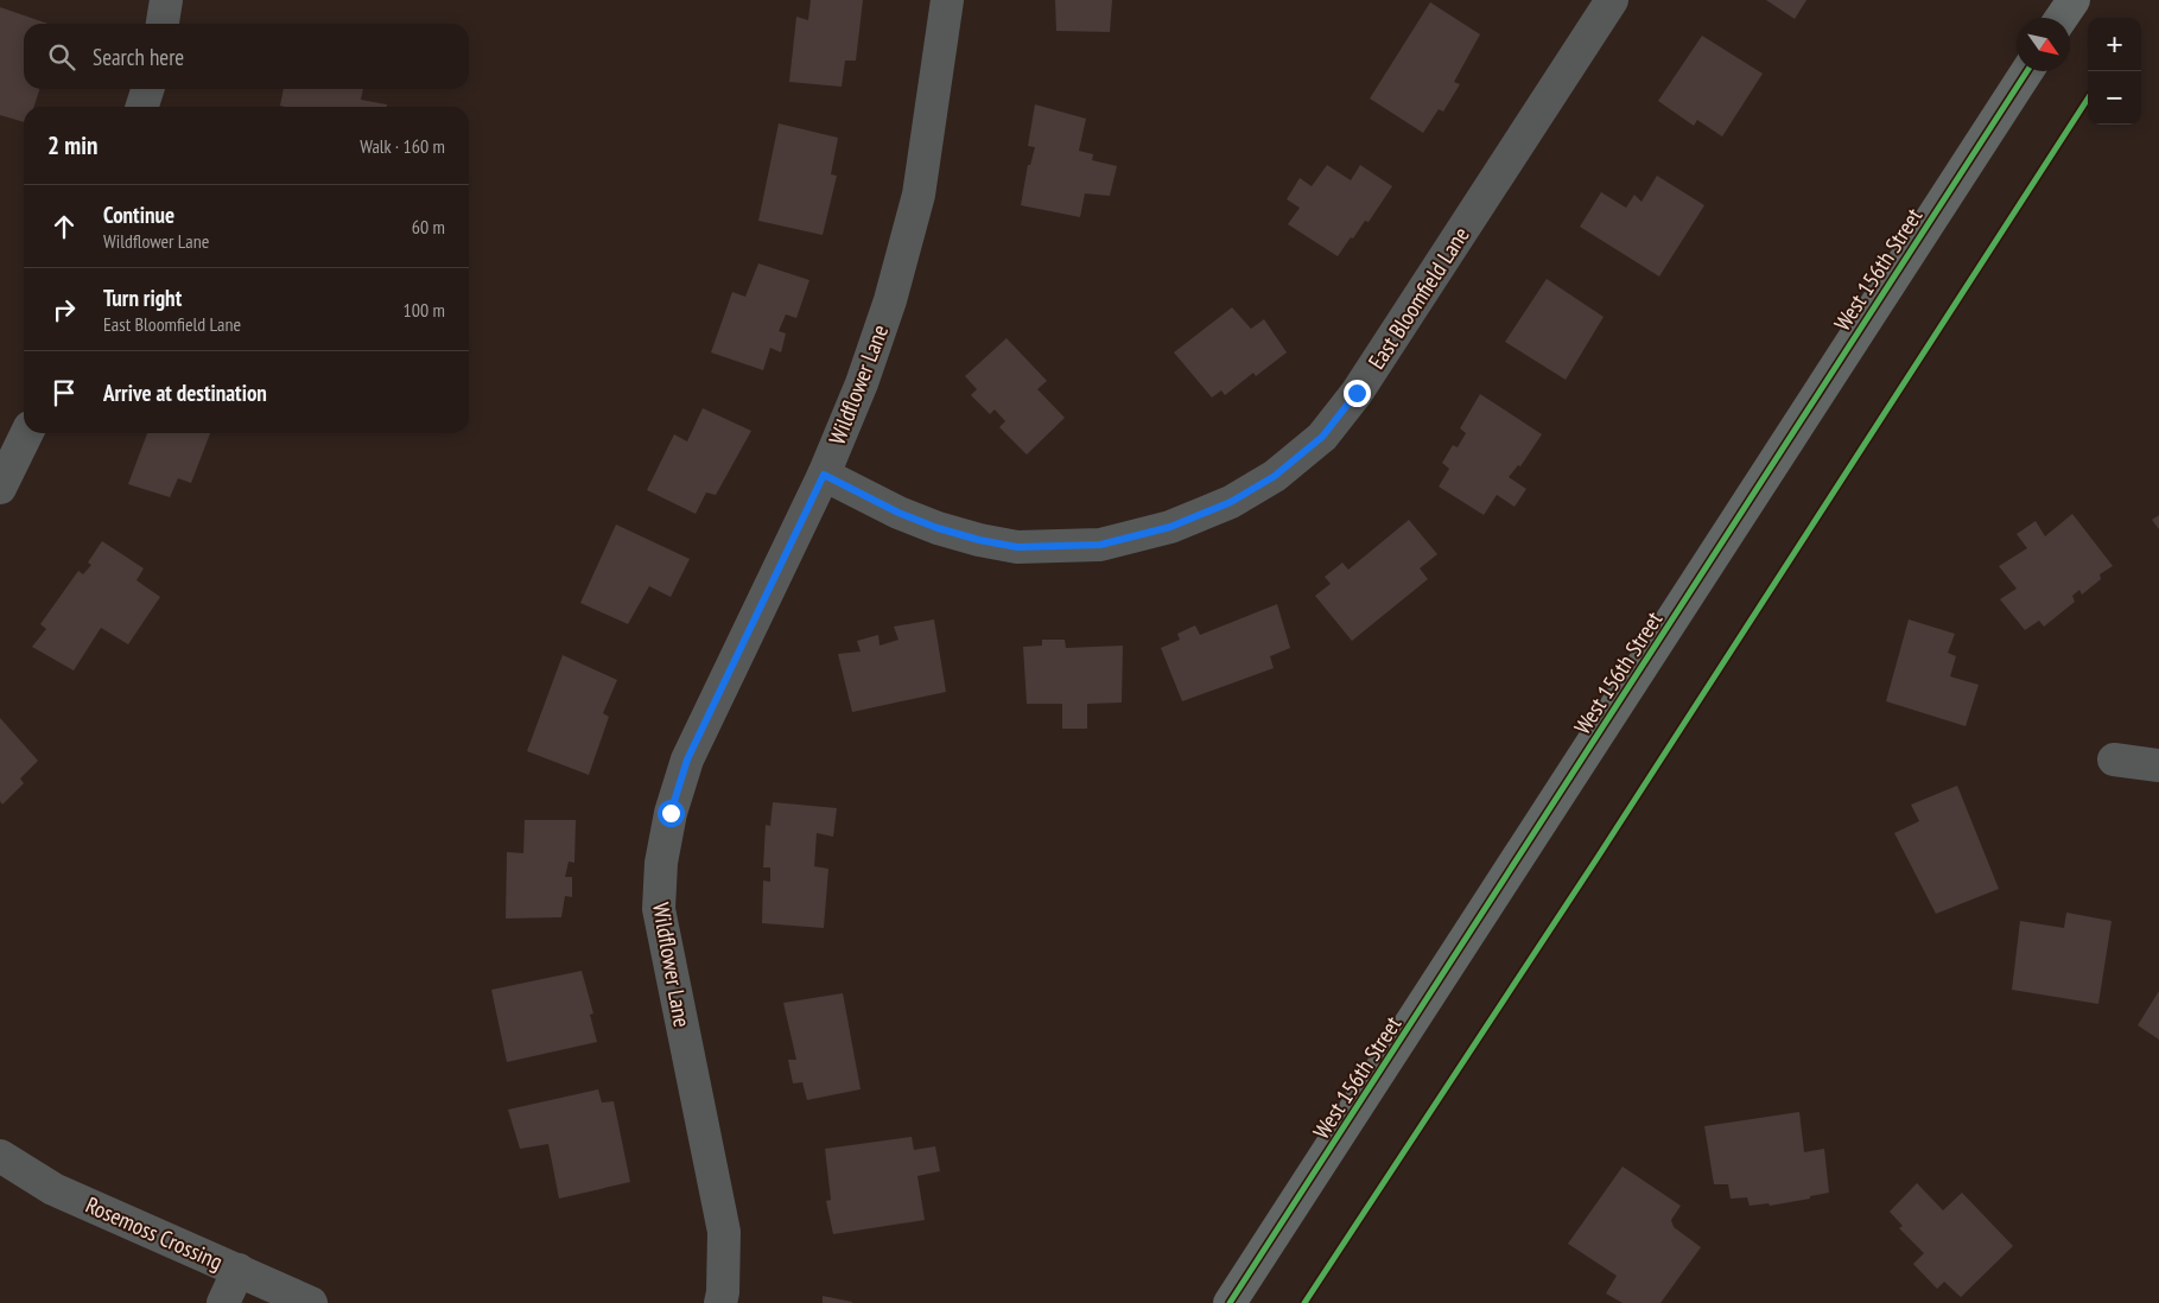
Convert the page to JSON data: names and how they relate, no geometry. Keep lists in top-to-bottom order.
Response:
{
  "streets": {
    "street": [
      "West 156th Street",
      "East Bloomfield Lane",
      "Wildflower Lane",
      "Rosemoss Crossing"
    ]
  },
  "crossings": [
    ["East Bloomfield Lane", "Wildflower Lane"]
  ],
  "north": "bottom right",
  "page": {
    "map_buttons": ["+", "−"],
    "search": "Search here",
    "heading": ["2 min", "Walk · 160 m"],
    "list": [
      ["Continue", "Wildflower Lane", "60 m"],
      ["Turn right", "East Bloomfield Lane", "100 m"],
      "Arrive at destination"
    ]
  }
}
